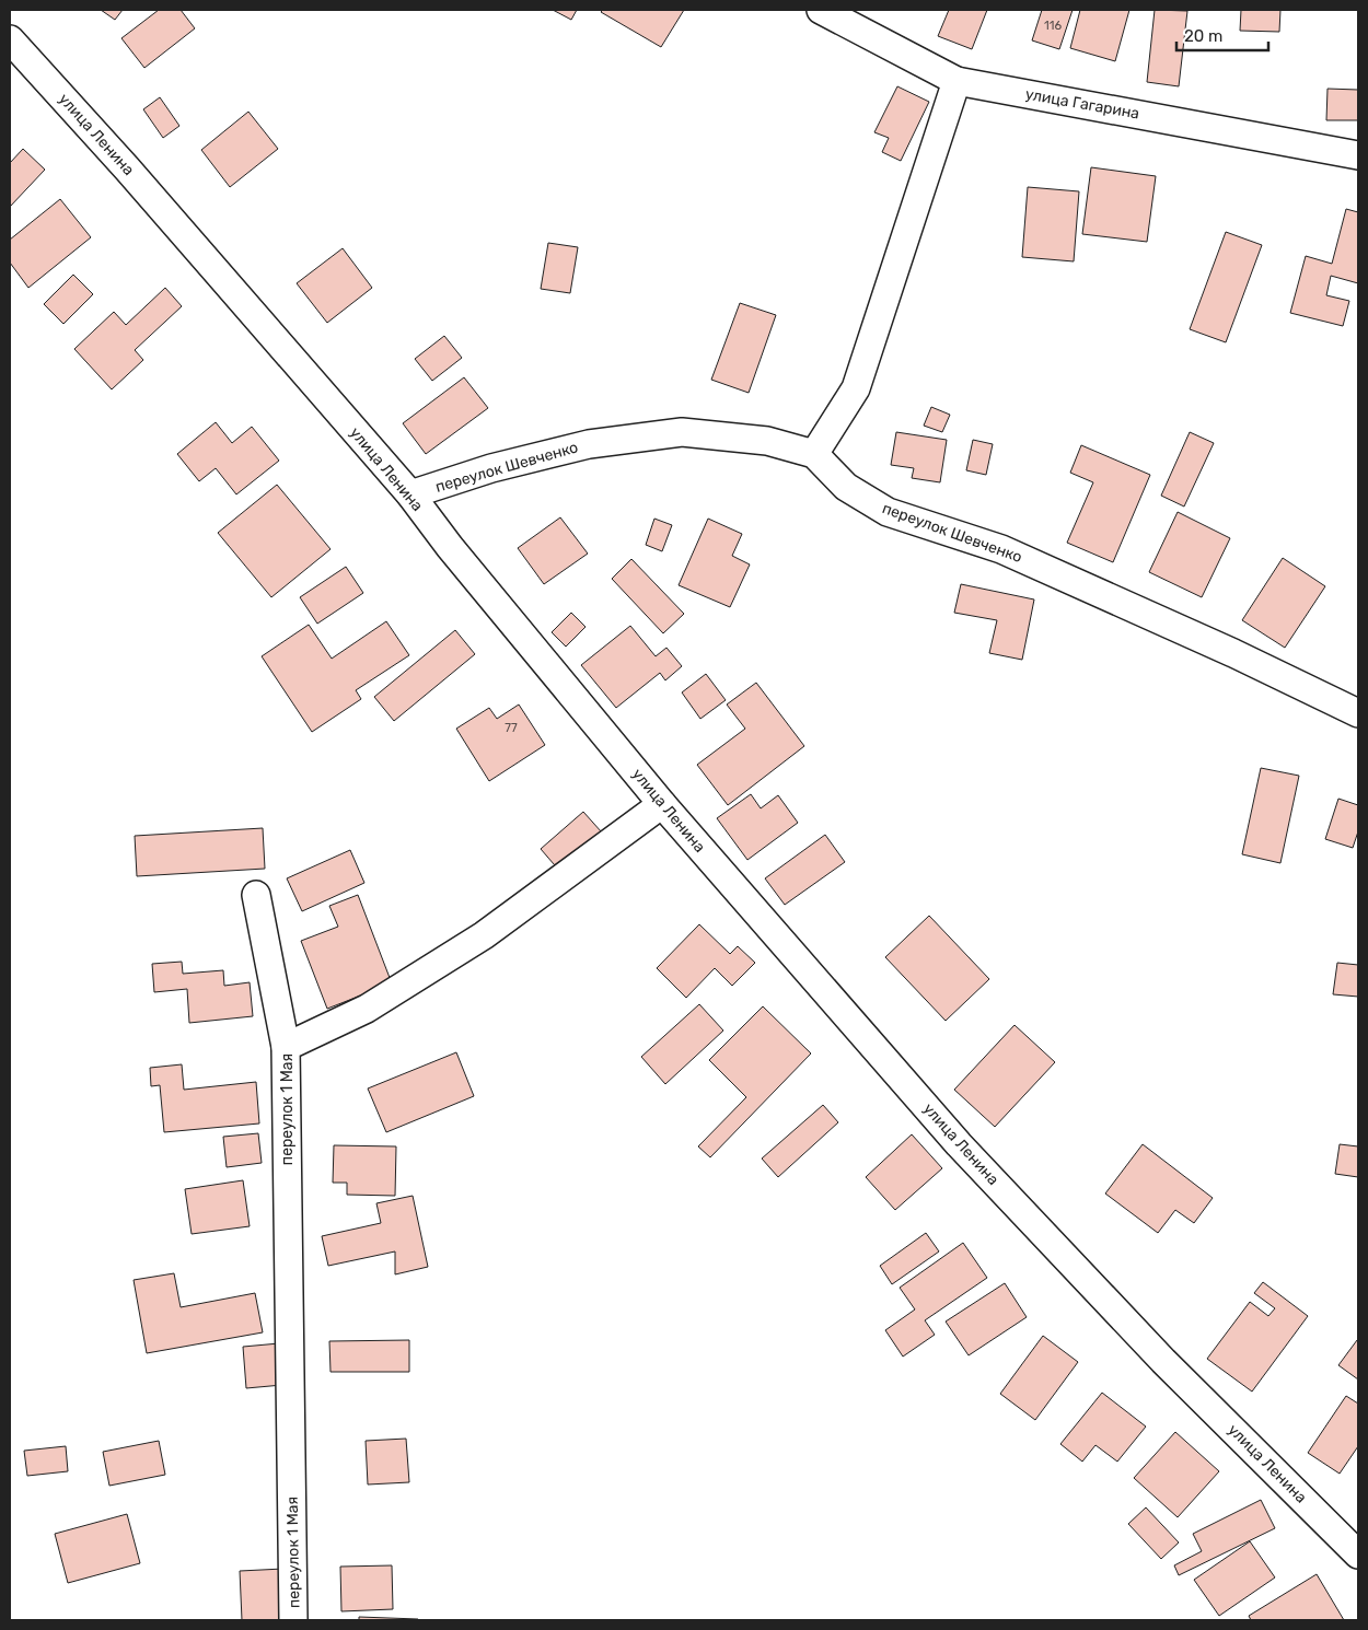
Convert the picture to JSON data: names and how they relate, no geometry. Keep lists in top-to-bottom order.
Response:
{
  "streets": {
    "street": [
      "улица Гагарина",
      "улица Ленина",
      "переулок Шевченко",
      "переулок 1 Мая"
    ]
  },
  "crossings": [
    ["улица Ленина", "переулок Шевченко"],
    ["улица Ленина", "переулок 1 Мая"]
  ],
  "house_numbers": ["116", "77"],
  "scale_bar": "20 m"
}
